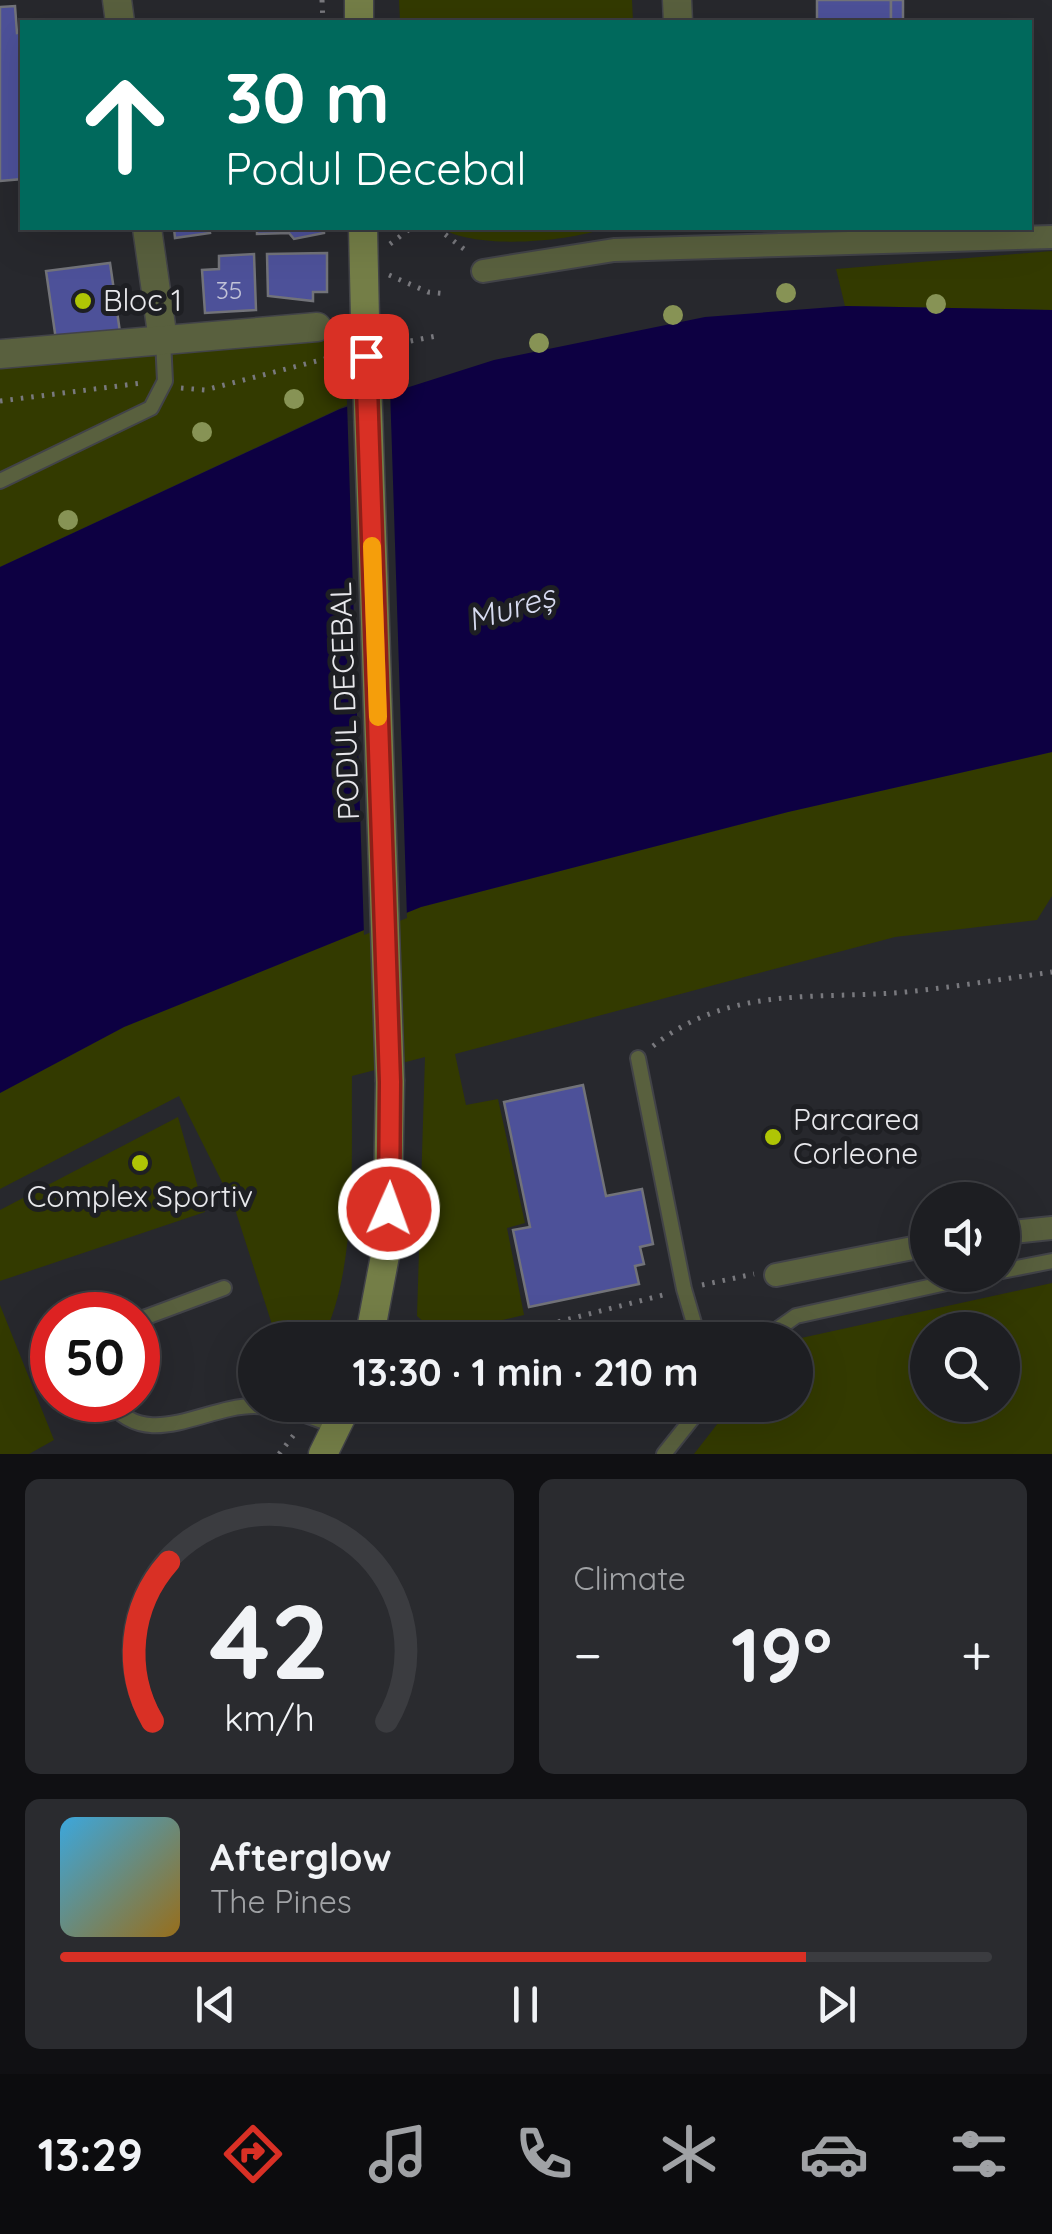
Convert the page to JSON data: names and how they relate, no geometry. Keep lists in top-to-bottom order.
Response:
{
  "streets": {
    "main road": ["PODUL DECEBAL"]
  },
  "water": ["Mureș"],
  "places": ["Bloc 1", "Parcarea Corleone", "Complex Sportiv"],
  "house_numbers": ["35"],
  "page": {
    "turn": ["30 m", "Podul Decebal"],
    "limit": "50",
    "trip": "13:30 · 1 min · 210 m",
    "tile": "Climate",
    "heat": ["−", "19°", "+"],
    "song": ["Afterglow", "The Pines"],
    "tabs": "13:29",
    "gauge": ["42", "km/h"]
  }
}
